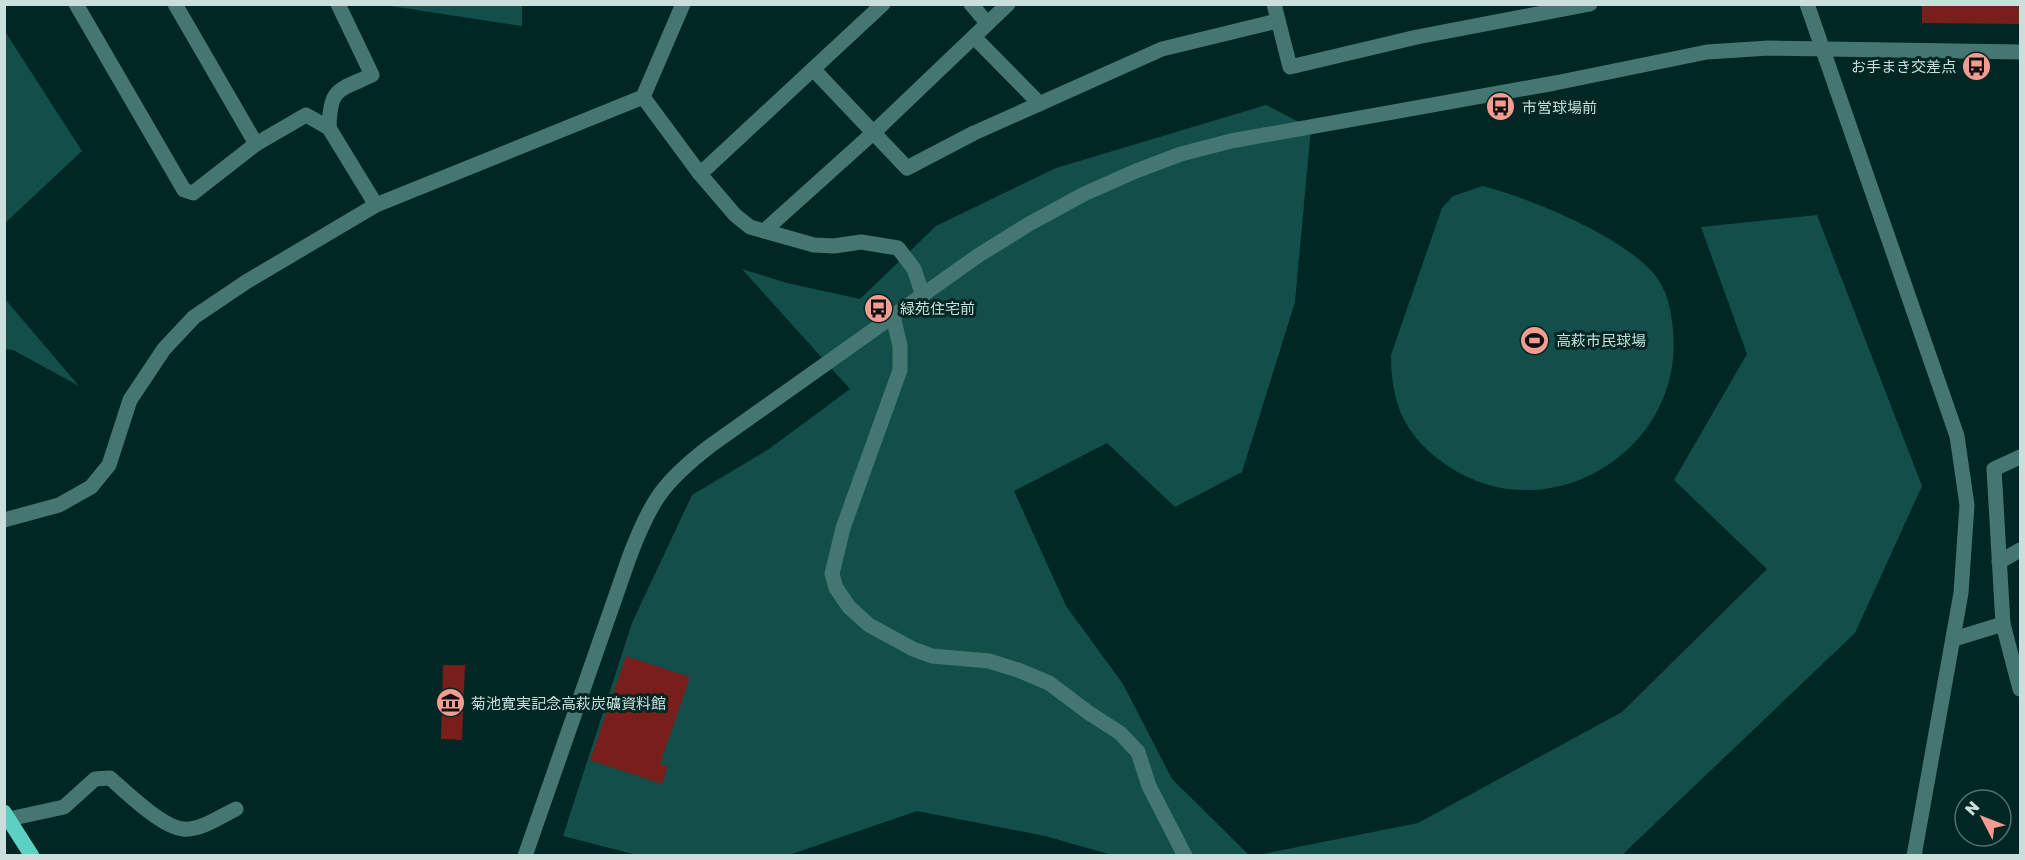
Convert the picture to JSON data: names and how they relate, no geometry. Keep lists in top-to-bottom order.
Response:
{
  "places": {
    "bus stop": ["お手まき交差点", "市営球場前", "緑苑住宅前"],
    "sports": ["高萩市民球場"],
    "museum": ["菊池寛実記念高萩炭礦資料館"]
  },
  "north": "top left"
}
